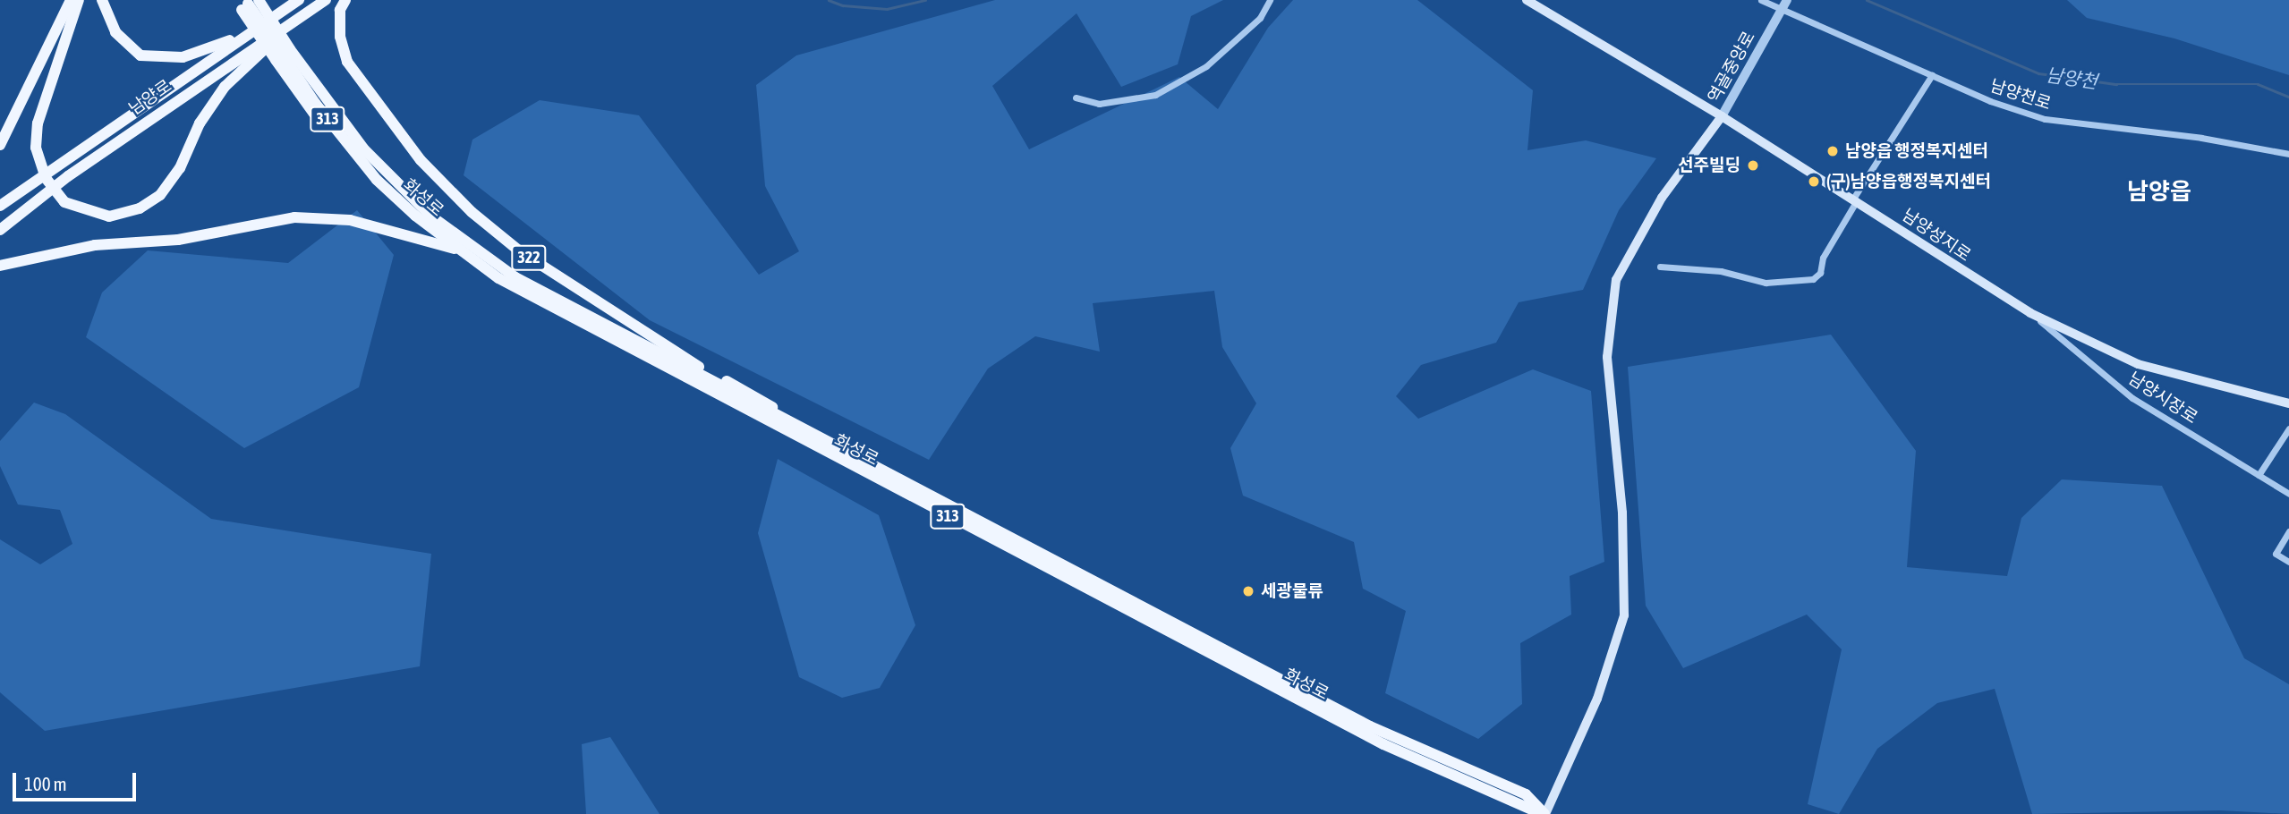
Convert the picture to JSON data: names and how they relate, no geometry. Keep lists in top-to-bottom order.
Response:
{
  "streets": {
    "main road": [
      "남양로",
      "313",
      "화성로",
      "남양성지로",
      "322"
    ],
    "street": ["역골중앙로", "남양천로", "남양시장로"]
  },
  "crossings": [
    ["역골중앙로", "남양천로"],
    ["역골중앙로", "남양성지로"],
    ["화성로", "322"],
    ["남양성지로", "남양시장로"]
  ],
  "districts": ["남양읍"],
  "water": ["남양천"],
  "places": [
    "남양읍 행정복지센터",
    "선주빌딩",
    "(구)남양읍행정복지센터",
    "세광물류"
  ],
  "scale_bar": "100 m"
}
